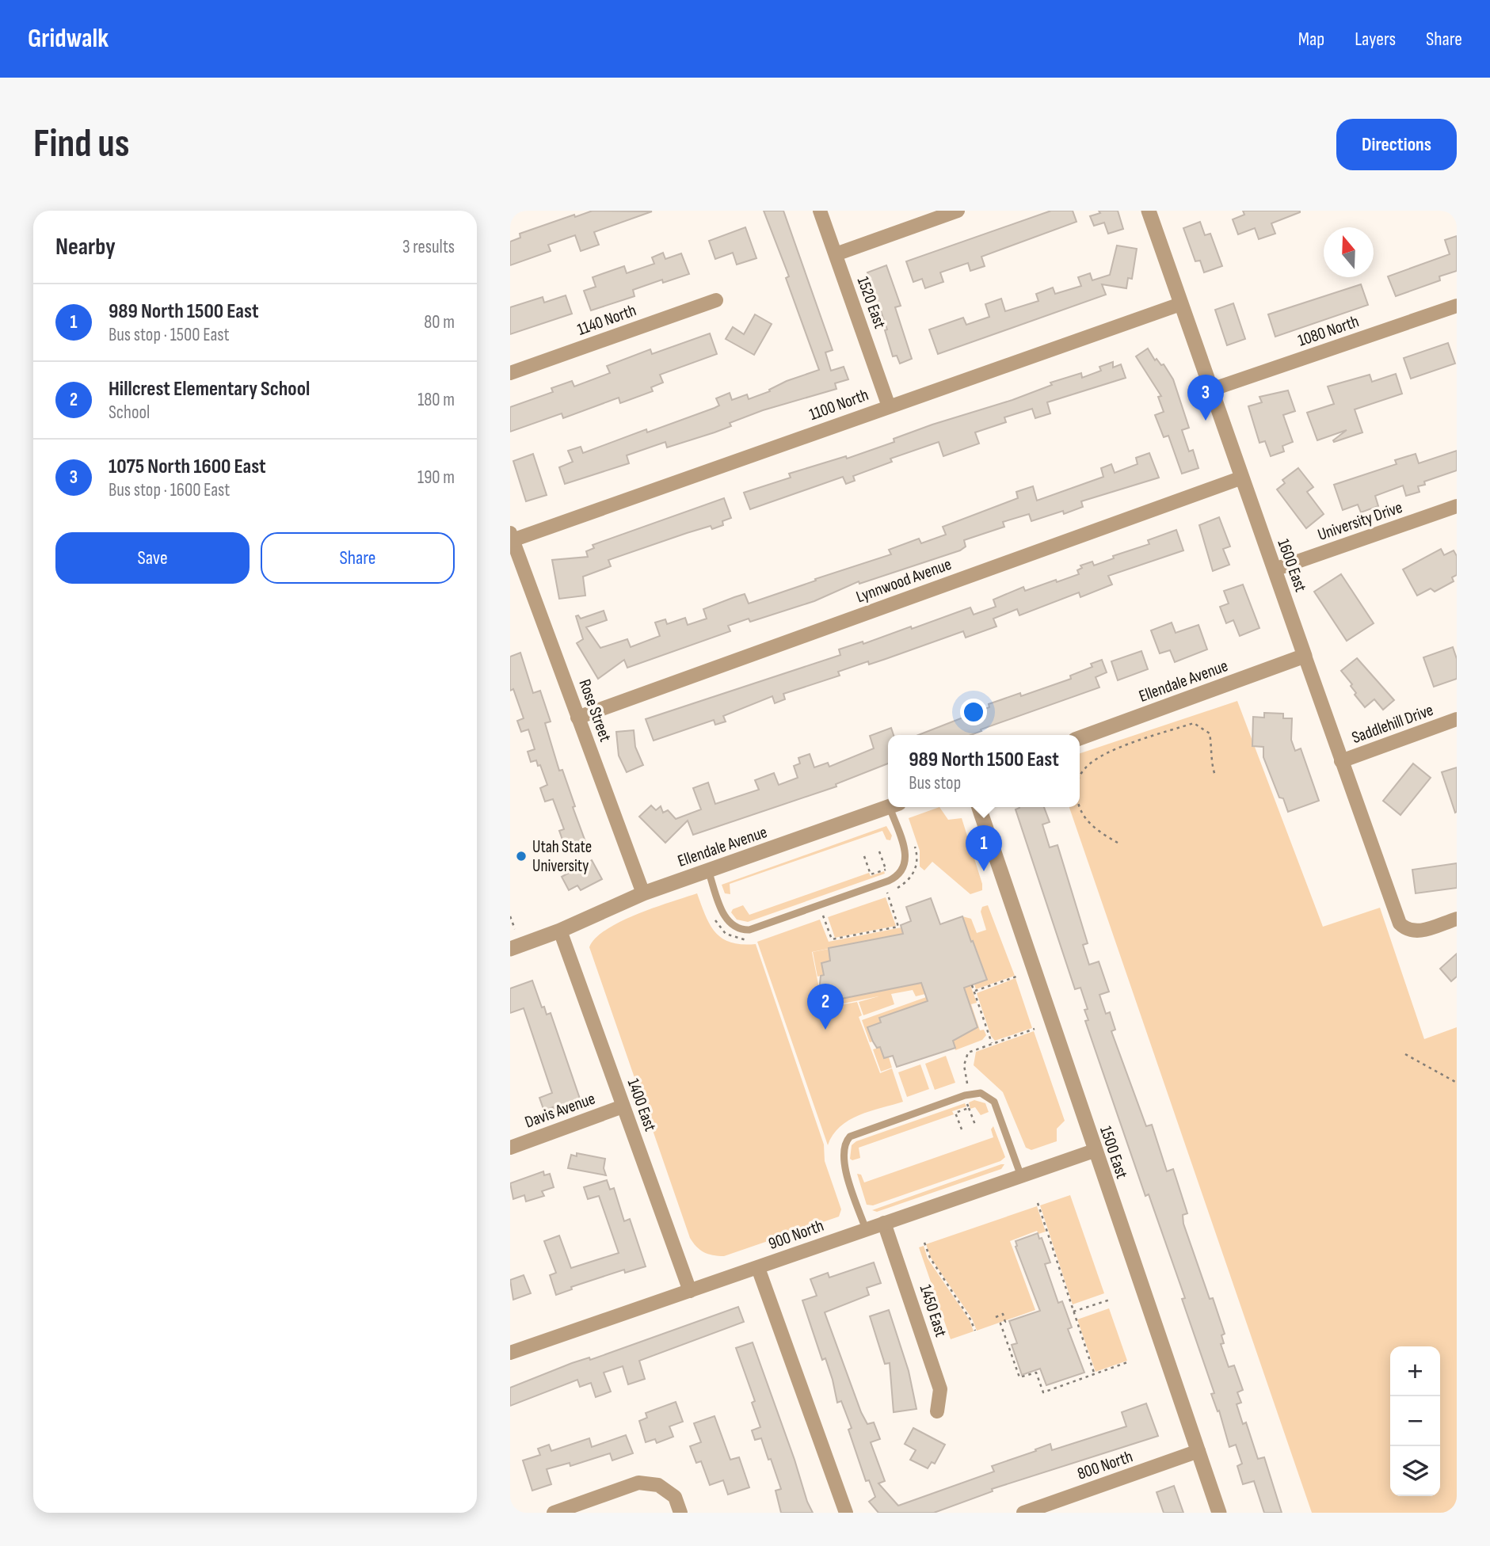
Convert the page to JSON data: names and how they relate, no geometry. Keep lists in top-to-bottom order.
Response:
{
  "streets": {
    "street": [
      "1520 East",
      "1140 North",
      "1080 North",
      "1100 North",
      "University Drive",
      "1600 East",
      "Lynnwood Avenue",
      "Ellendale Avenue",
      "Rose Street",
      "Saddlehill Drive",
      "1400 East",
      "Davis Avenue",
      "1500 East",
      "900 North",
      "1450 East",
      "800 North"
    ]
  },
  "crossings": [
    ["1520 East", "1100 North"],
    ["1080 North", "1600 East"],
    ["1100 North", "1600 East"],
    ["1100 North", "Rose Street"],
    ["University Drive", "1600 East"],
    ["1600 East", "Lynnwood Avenue"],
    ["1600 East", "Ellendale Avenue"],
    ["1600 East", "Saddlehill Drive"],
    ["Lynnwood Avenue", "Rose Street"],
    ["Ellendale Avenue", "Rose Street"],
    ["Ellendale Avenue", "1400 East"],
    ["1400 East", "Davis Avenue"],
    ["1400 East", "900 North"],
    ["1500 East", "900 North"],
    ["1500 East", "800 North"],
    ["900 North", "1450 East"]
  ],
  "places": ["Utah State University"],
  "north": "top",
  "page": {
    "header": "Gridwalk",
    "nav": ["Map", "Layers", "Share"],
    "buttons": [
      "Directions",
      ["Save", "Share"]
    ],
    "title": "Find us",
    "heading": ["Nearby", "3 results"],
    "list": [
      {
        "mark": "1",
        "name": "989 North 1500 East",
        "note": "Bus stop · 1500 East",
        "value": "80 m"
      },
      {
        "mark": "2",
        "name": "Hillcrest Elementary School",
        "note": "School",
        "value": "180 m"
      },
      {
        "mark": "3",
        "name": "1075 North 1600 East",
        "note": "Bus stop · 1600 East",
        "value": "190 m"
      }
    ],
    "pins": ["3", "1", "2"],
    "popup": ["989 North 1500 East", "Bus stop"],
    "map_buttons": ["+", "−"]
  }
}
